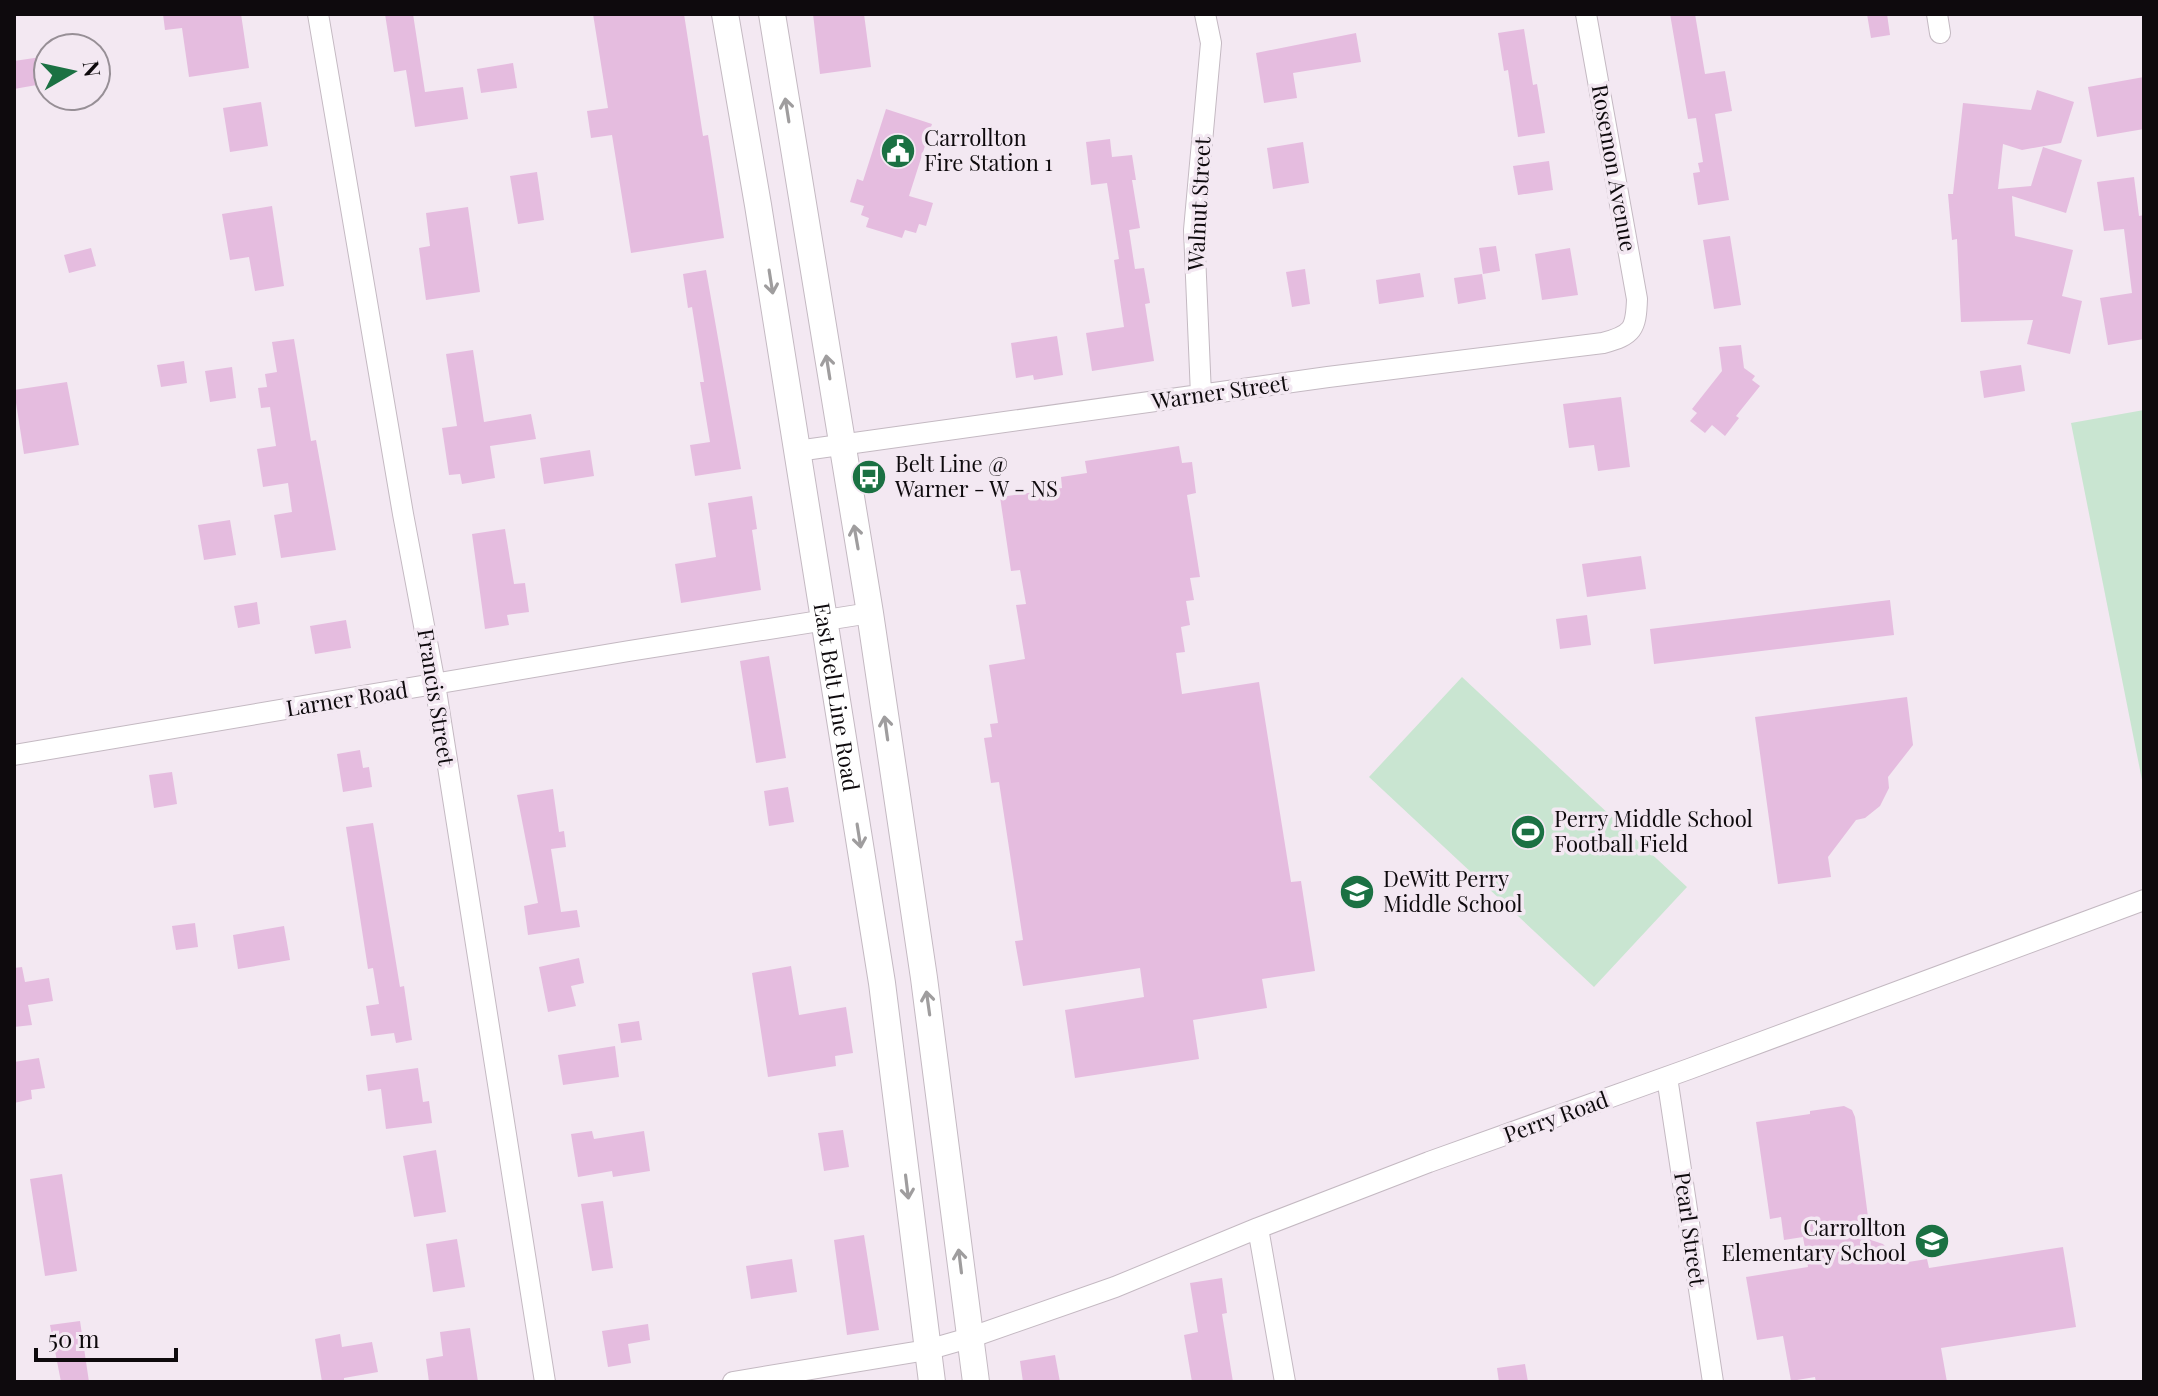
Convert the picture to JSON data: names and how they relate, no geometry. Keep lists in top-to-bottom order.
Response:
{
  "streets": {
    "main road": ["East Belt Line Road"],
    "street": [
      "Rosemon Avenue",
      "Walnut Street",
      "Warner Street",
      "Francis Street",
      "Larner Road",
      "Perry Road",
      "Pearl Street"
    ]
  },
  "crossings": [
    ["Rosemon Avenue", "Warner Street"],
    ["Walnut Street", "Warner Street"],
    ["Warner Street", "East Belt Line Road"],
    ["Francis Street", "Larner Road"],
    ["East Belt Line Road", "Larner Road"],
    ["East Belt Line Road", "Perry Road"],
    ["Perry Road", "Pearl Street"]
  ],
  "places": {
    "public building": ["Carrollton Fire Station 1"],
    "bus stop": ["Belt Line @ Warner - W - NS"],
    "sports": ["Perry Middle School Football Field"],
    "school or university": ["DeWitt Perry Middle School", "Carrollton Elementary School"]
  },
  "scale_bar": "50 m",
  "north": "right"
}
